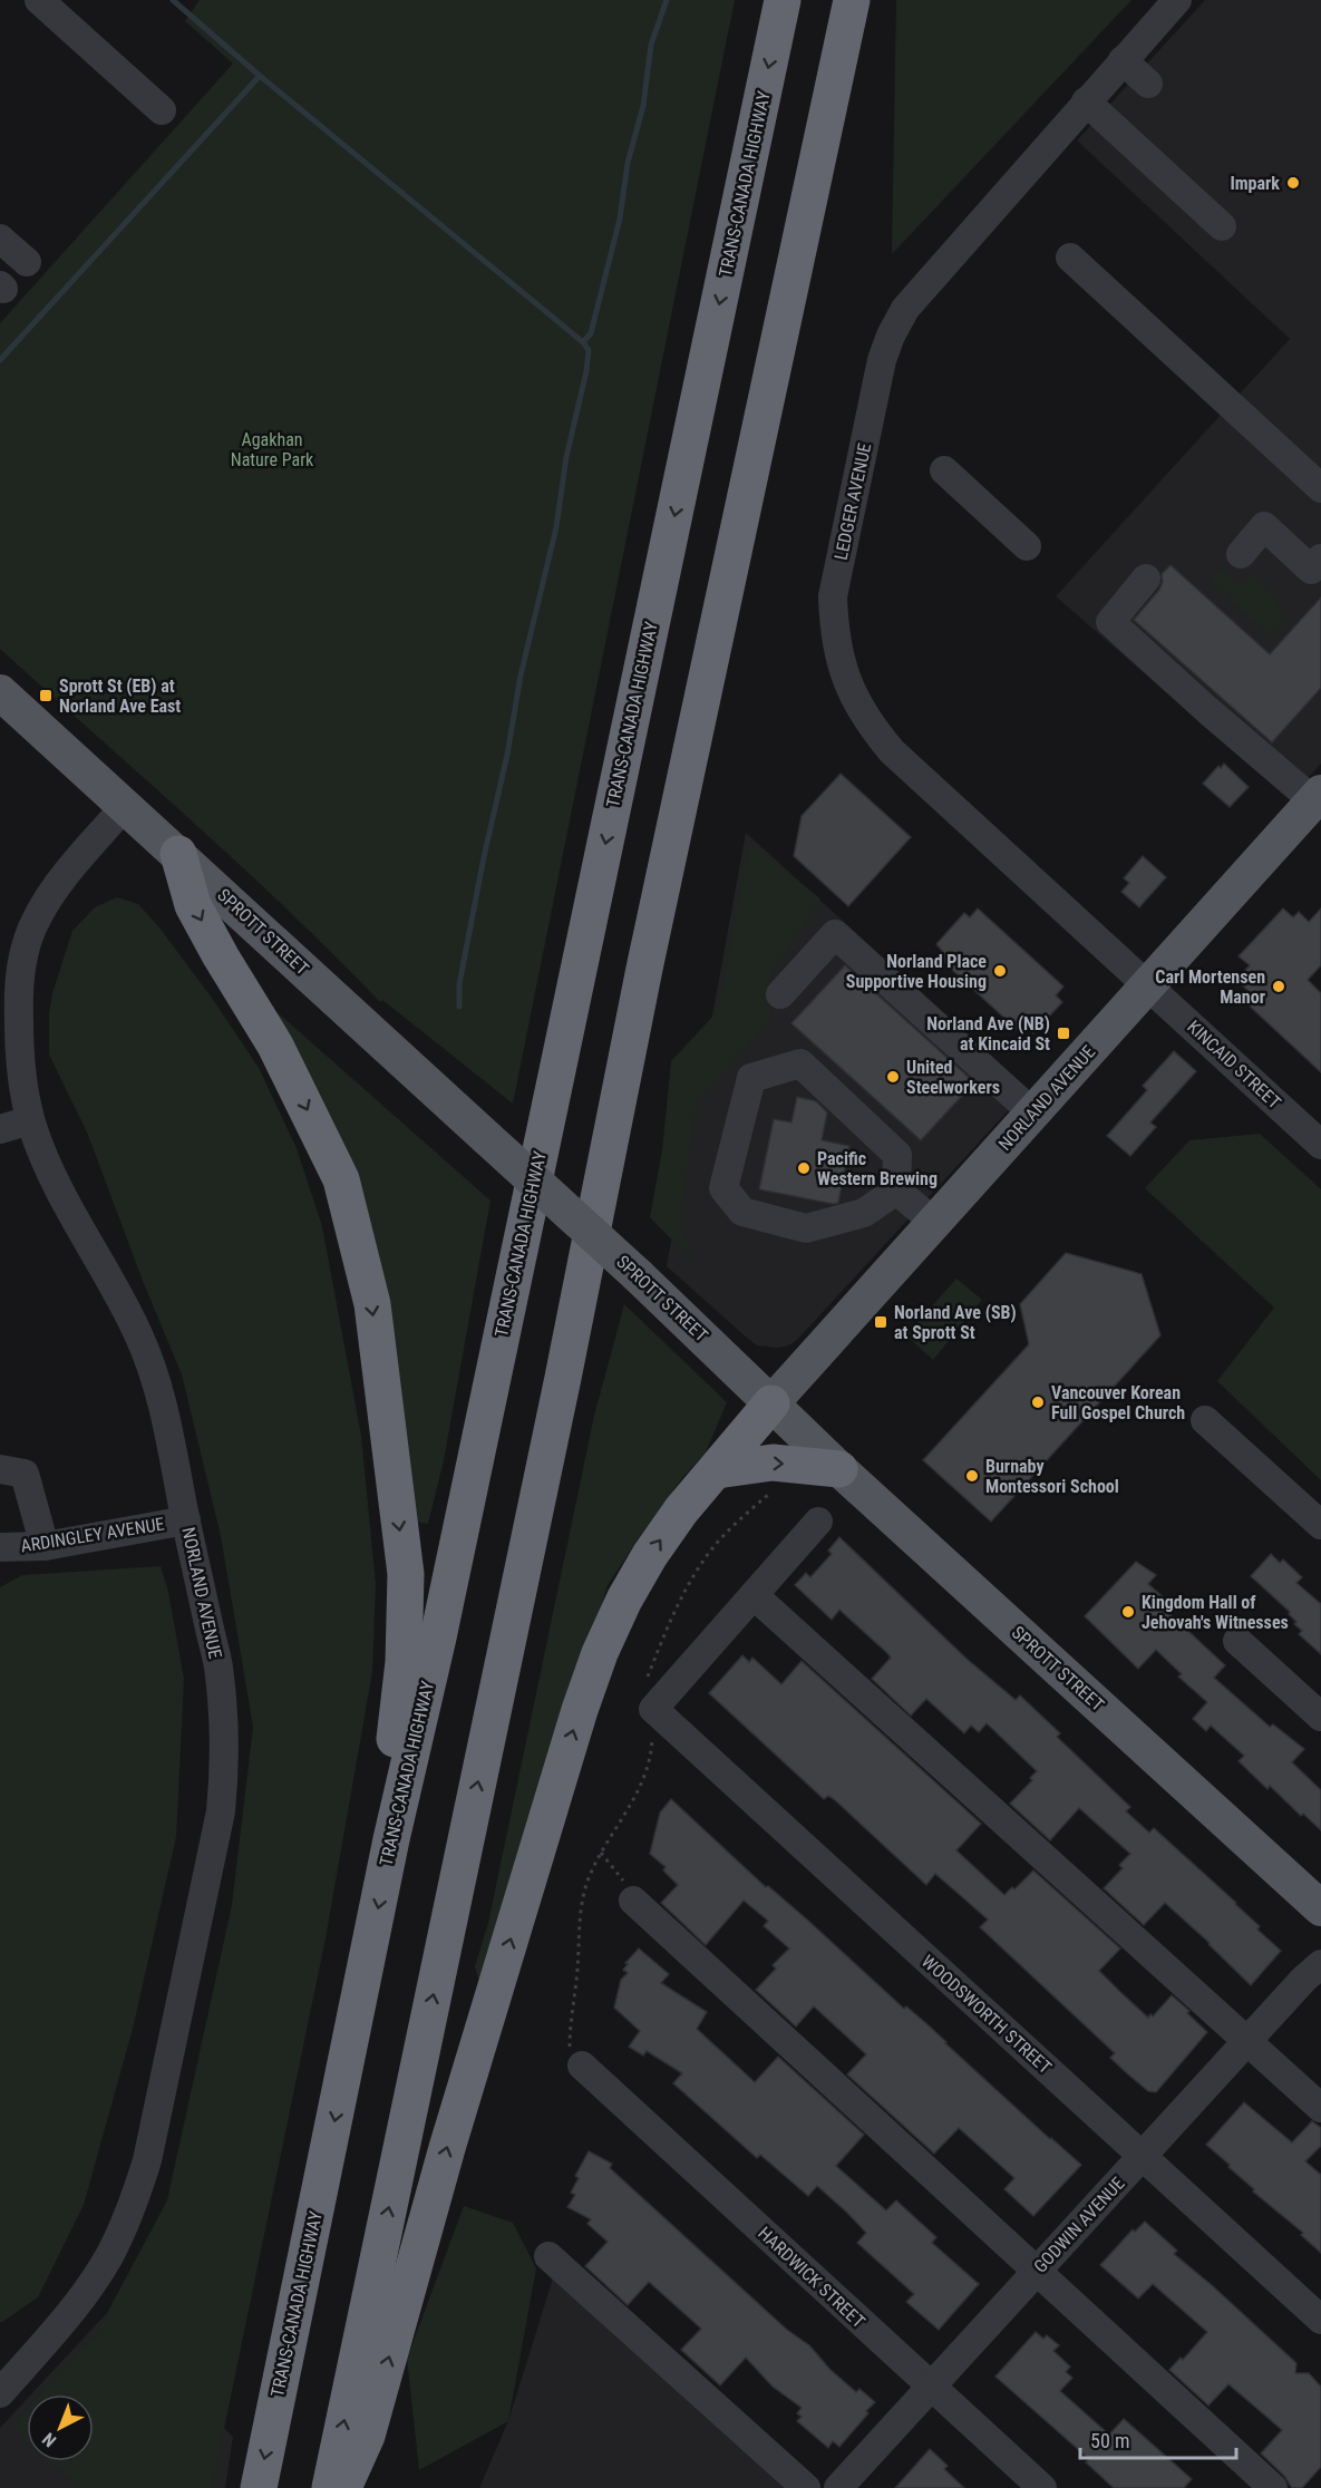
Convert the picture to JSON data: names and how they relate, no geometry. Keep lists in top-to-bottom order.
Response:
{
  "streets": {
    "highway": ["TRANS-CANADA HIGHWAY"],
    "main road": ["SPROTT STREET", "NORLAND AVENUE"],
    "street": [
      "LEDGER AVENUE",
      "KINCAID STREET",
      "ARDINGLEY AVENUE",
      "WOODSWORTH STREET",
      "GODWIN AVENUE",
      "HARDWICK STREET"
    ]
  },
  "crossings": [
    ["LEDGER AVENUE", "KINCAID STREET"],
    ["LEDGER AVENUE", "NORLAND AVENUE"],
    ["SPROTT STREET", "NORLAND AVENUE"],
    ["KINCAID STREET", "NORLAND AVENUE"],
    ["NORLAND AVENUE", "ARDINGLEY AVENUE"],
    ["WOODSWORTH STREET", "GODWIN AVENUE"],
    ["GODWIN AVENUE", "HARDWICK STREET"]
  ],
  "parks": ["Agakhan Nature Park"],
  "places": {
    "other": [
      "Impark",
      "Norland Place Supportive Housing",
      "Carl Mortensen Manor",
      "United Steelworkers",
      "Pacific Western Brewing",
      "Vancouver Korean Full Gospel Church",
      "Burnaby Montessori School",
      "Kingdom Hall of Jehovah's Witnesses"
    ],
    "transit": ["Sprott St (EB) at Norland Ave East", "Norland Ave (NB) at Kincaid St", "Norland Ave (SB) at Sprott St"]
  },
  "scale_bar": "50 m",
  "north": "bottom left"
}
